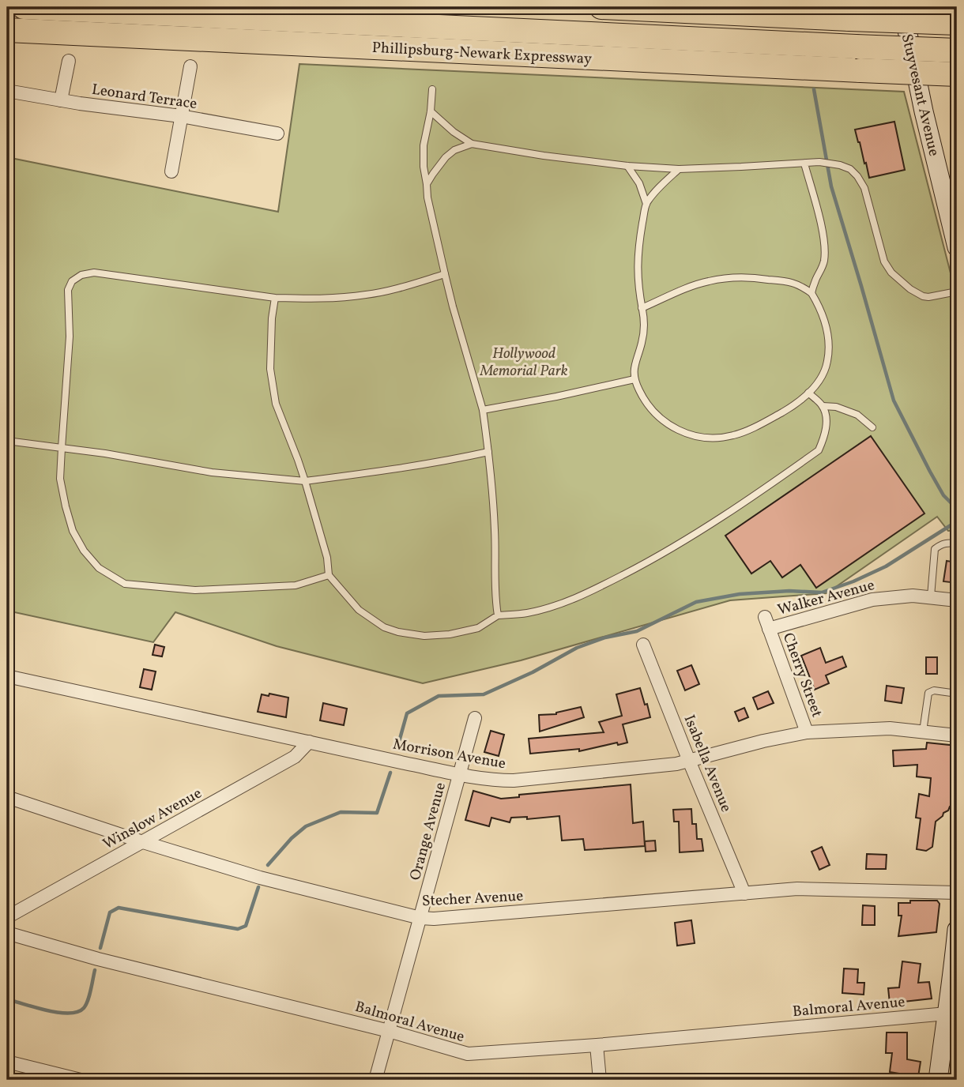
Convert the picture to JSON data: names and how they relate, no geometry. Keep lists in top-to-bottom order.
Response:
{
  "streets": {
    "highway": ["Phillipsburg-Newark Expressway"],
    "main road": ["Stuyvesant Avenue"],
    "street": [
      "Leonard Terrace",
      "Walker Avenue",
      "Cherry Street",
      "Morrison Avenue",
      "Isabella Avenue",
      "Winslow Avenue",
      "Orange Avenue",
      "Stecher Avenue",
      "Balmoral Avenue"
    ]
  },
  "crossings": [
    ["Walker Avenue", "Cherry Street"],
    ["Cherry Street", "Morrison Avenue"],
    ["Morrison Avenue", "Isabella Avenue"],
    ["Morrison Avenue", "Winslow Avenue"],
    ["Morrison Avenue", "Orange Avenue"],
    ["Isabella Avenue", "Stecher Avenue"],
    ["Winslow Avenue", "Stecher Avenue"],
    ["Orange Avenue", "Stecher Avenue"],
    ["Orange Avenue", "Balmoral Avenue"]
  ],
  "parks": ["Hollywood Memorial Park"]
}
